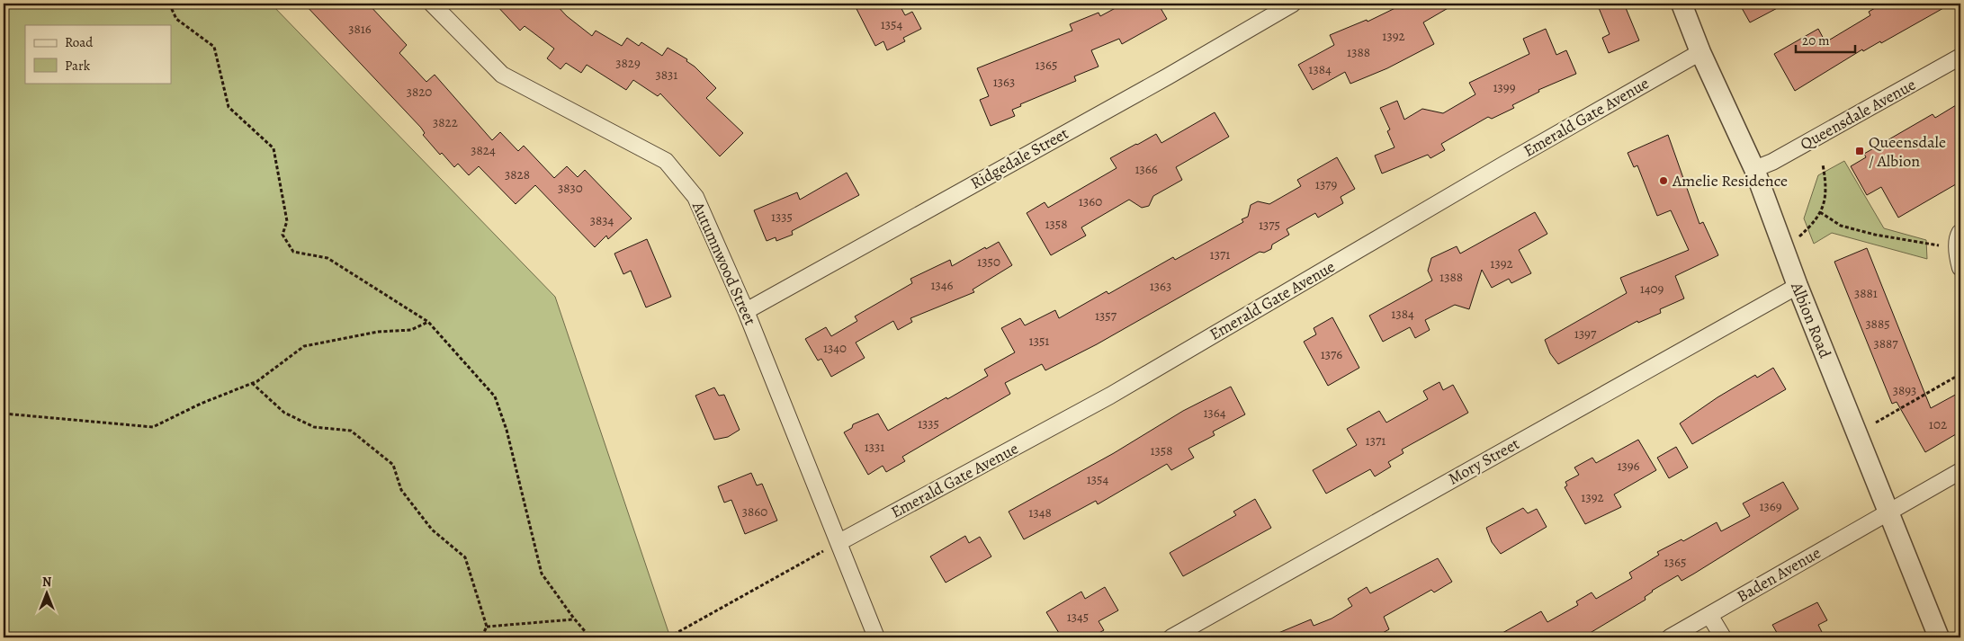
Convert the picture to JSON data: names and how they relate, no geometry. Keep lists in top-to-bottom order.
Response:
{
  "streets": {
    "street": [
      "Queensdale Avenue",
      "Emerald Gate Avenue",
      "Ridgedale Street",
      "Autumnwood Street",
      "Albion Road",
      "Mory Street",
      "Baden Avenue"
    ]
  },
  "crossings": [
    ["Queensdale Avenue", "Albion Road"],
    ["Emerald Gate Avenue", "Autumnwood Street"],
    ["Emerald Gate Avenue", "Albion Road"],
    ["Ridgedale Street", "Autumnwood Street"],
    ["Albion Road", "Mory Street"],
    ["Albion Road", "Baden Avenue"]
  ],
  "places": {
    "transit": ["Queensdale / Albion"],
    "other": ["Amelie Residence"]
  },
  "house_numbers": [
    "1354",
    "3816",
    "1392",
    "1388",
    "3829",
    "1365",
    "1384",
    "3831",
    "1363",
    "1399",
    "3820",
    "3822",
    "3824",
    "1366",
    "3828",
    "1379",
    "3830",
    "1360",
    "1335",
    "3834",
    "1358",
    "1375",
    "1371",
    "1350",
    "1392",
    "1388",
    "1346",
    "1363",
    "1409",
    "3881",
    "1384",
    "1357",
    "3885",
    "1397",
    "1351",
    "3887",
    "1340",
    "1376",
    "3893",
    "1364",
    "1335",
    "102",
    "1371",
    "1331",
    "1358",
    "1396",
    "1354",
    "1392",
    "1369",
    "3860",
    "1348",
    "1365",
    "1345"
  ],
  "legend": ["Road", "Park"],
  "scale_bar": "20 m",
  "north": "top"
}
